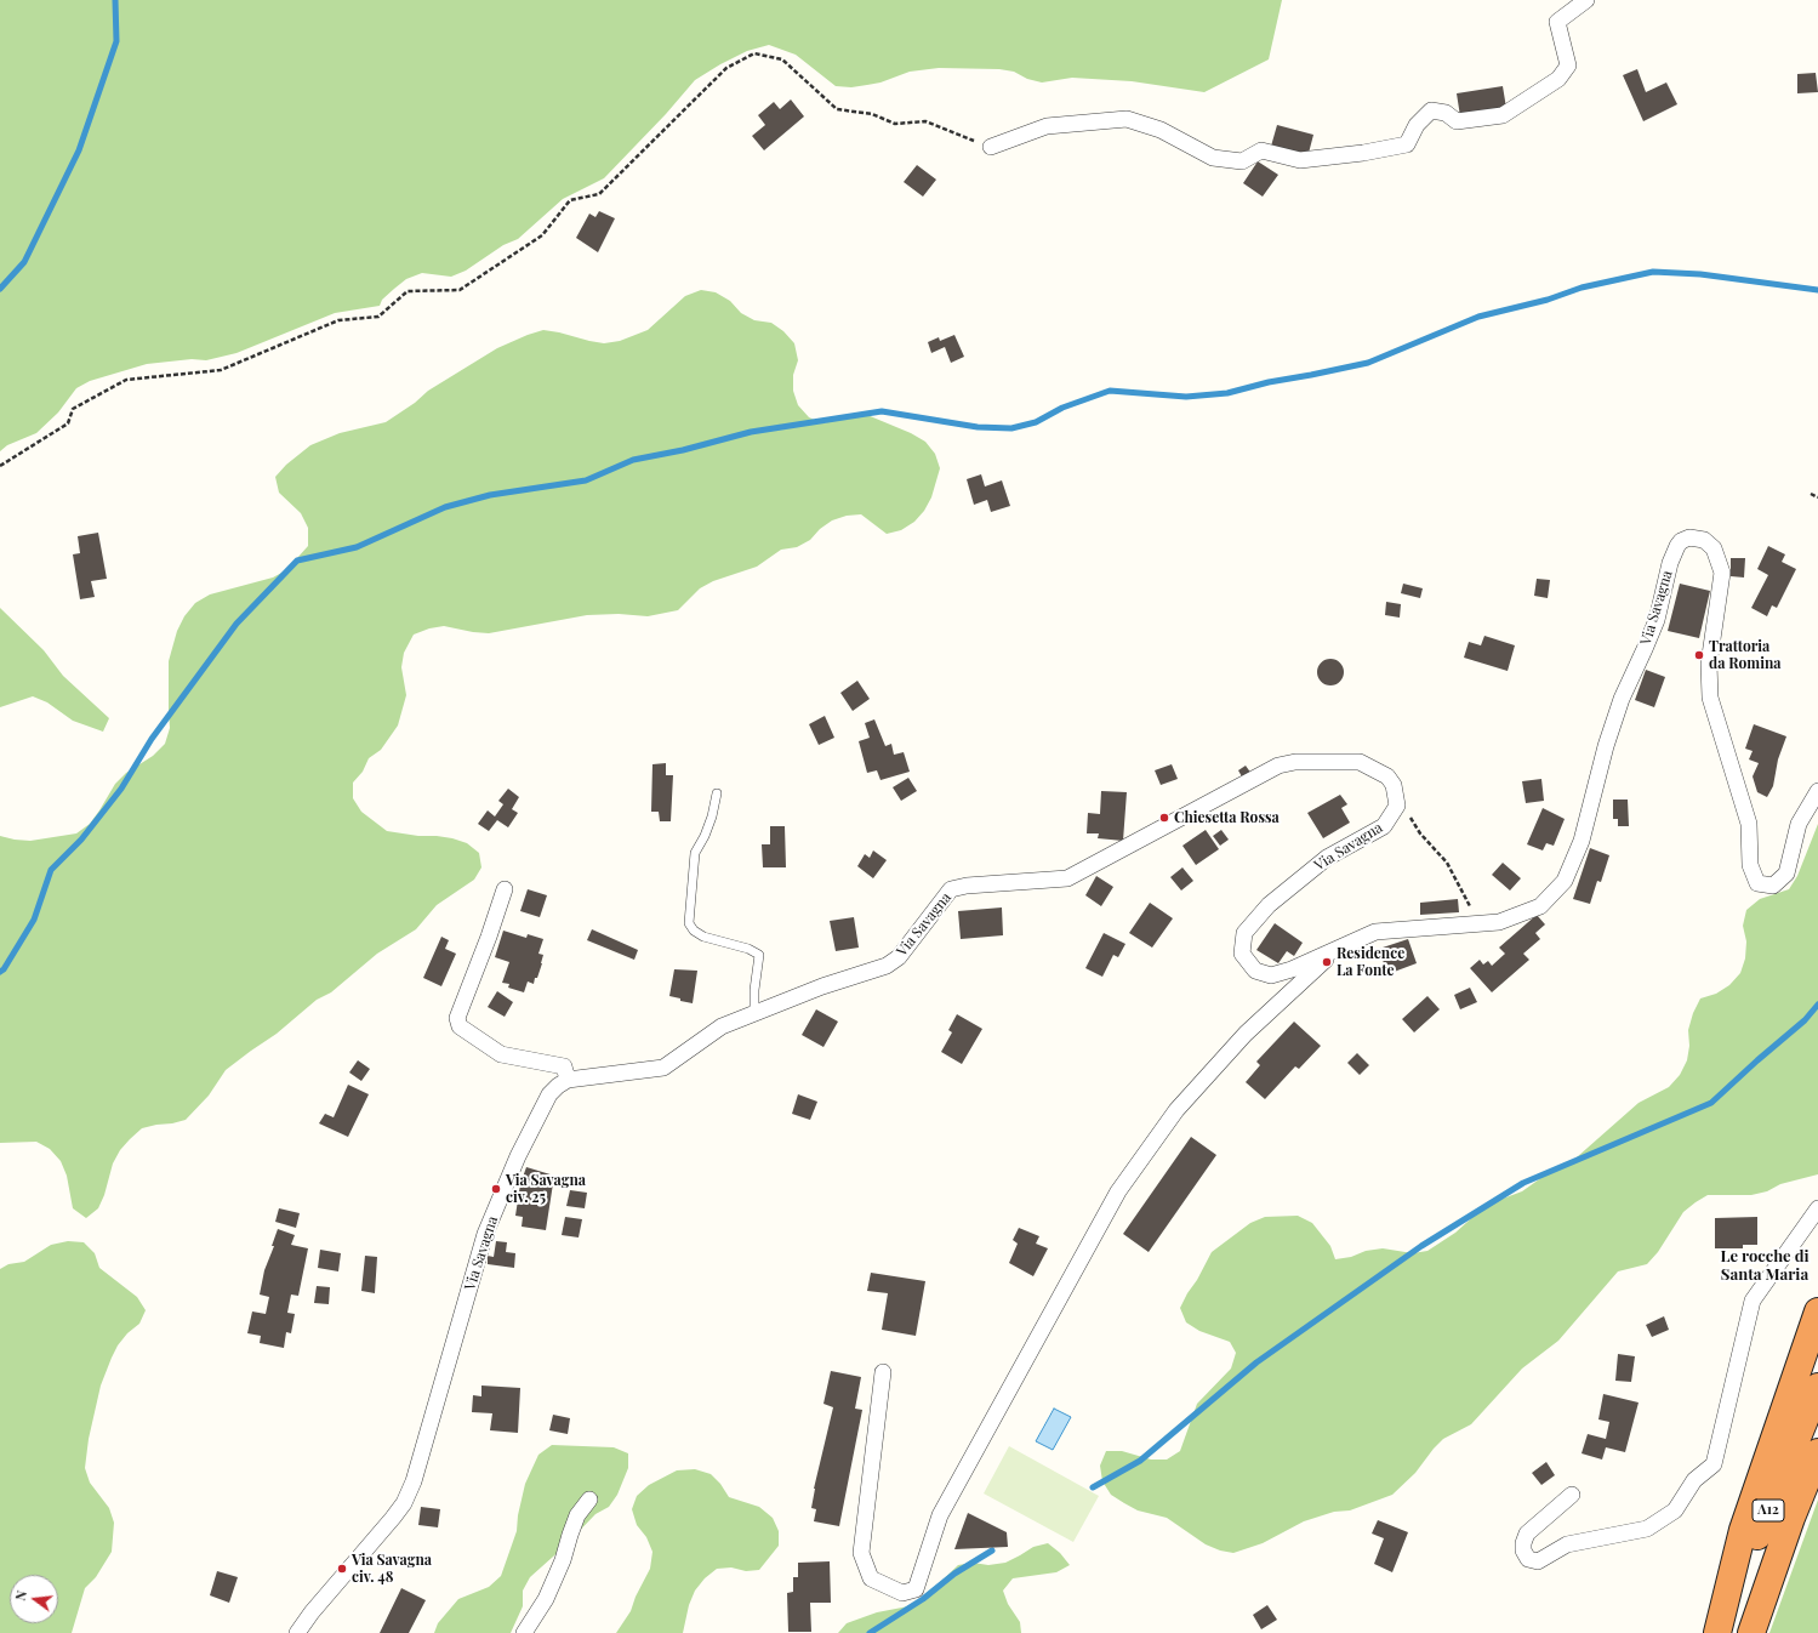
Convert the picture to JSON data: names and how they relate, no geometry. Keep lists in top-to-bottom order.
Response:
{
  "streets": {
    "highway": ["A12"],
    "street": ["Via Savagna"]
  },
  "districts": ["Le rocche di Santa Maria"],
  "places": [
    "Trattoria da Romina",
    "Chiesetta Rossa",
    "Residence La Fonte",
    "Via Savagna civ. 25",
    "Via Savagna civ. 48"
  ],
  "north": "left"
}
